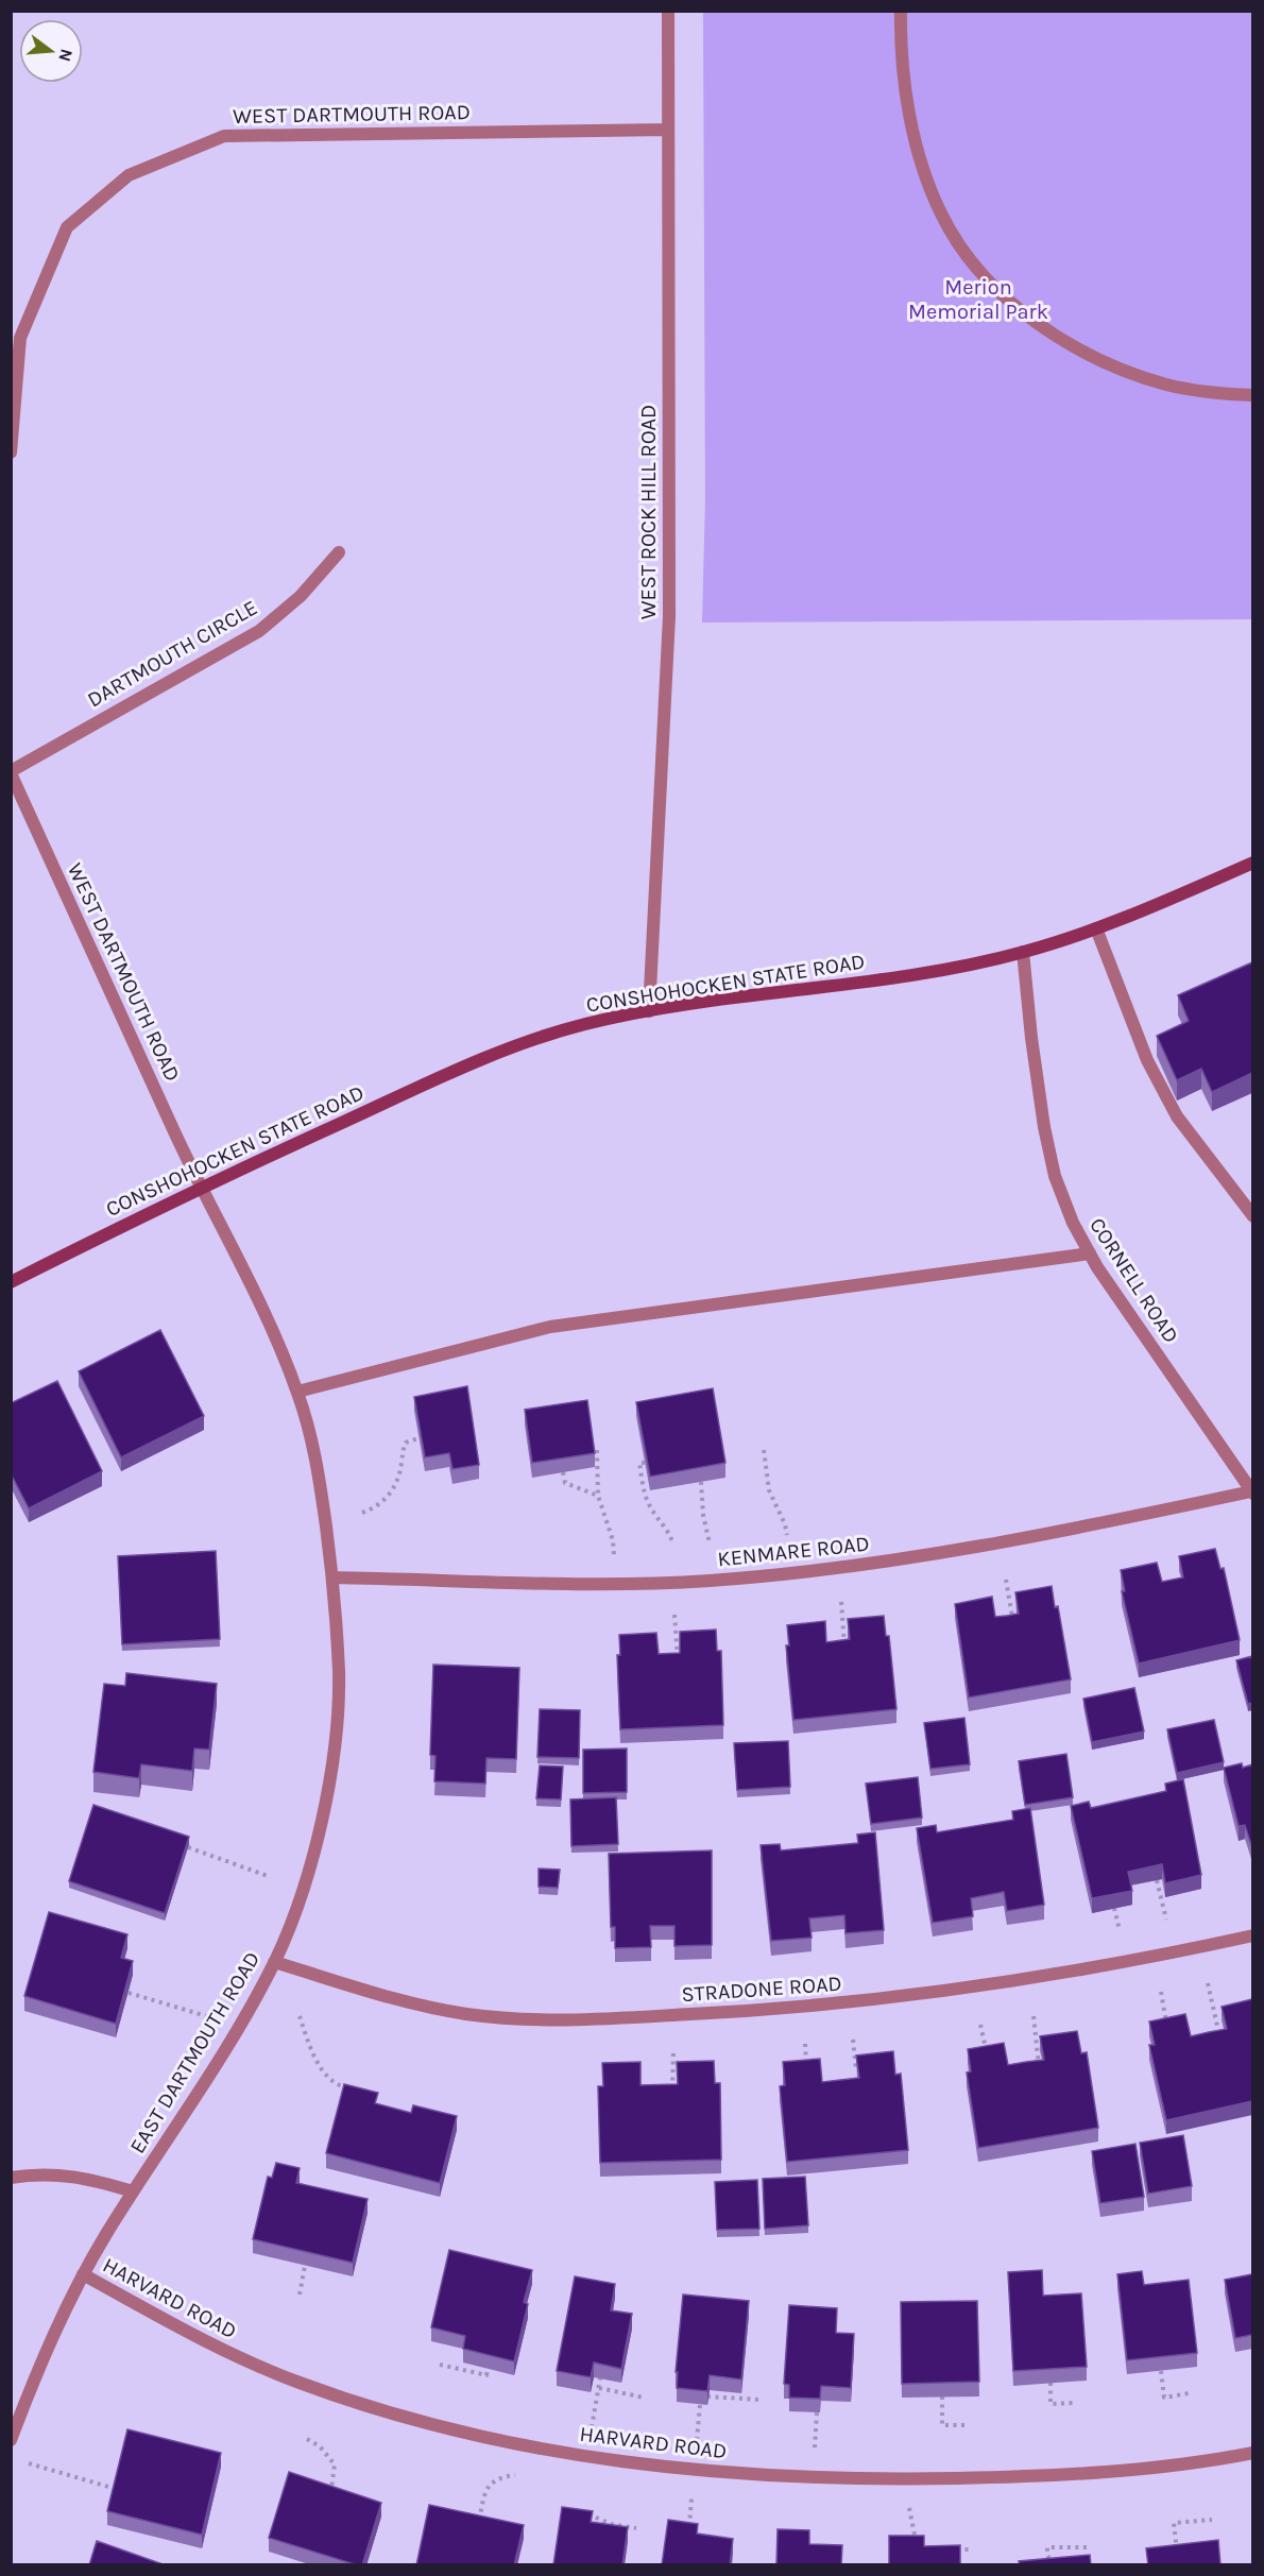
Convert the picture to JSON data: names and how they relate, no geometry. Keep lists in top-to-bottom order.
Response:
{
  "streets": {
    "main road": ["CONSHOHOCKEN STATE ROAD"],
    "street": [
      "WEST DARTMOUTH ROAD",
      "WEST ROCK HILL ROAD",
      "DARTMOUTH CIRCLE",
      "CORNELL ROAD",
      "KENMARE ROAD",
      "STRADONE ROAD",
      "EAST DARTMOUTH ROAD",
      "HARVARD ROAD"
    ]
  },
  "crossings": [
    ["WEST DARTMOUTH ROAD", "WEST ROCK HILL ROAD"],
    ["WEST DARTMOUTH ROAD", "DARTMOUTH CIRCLE"],
    ["WEST DARTMOUTH ROAD", "CONSHOHOCKEN STATE ROAD"],
    ["WEST DARTMOUTH ROAD", "EAST DARTMOUTH ROAD"],
    ["WEST ROCK HILL ROAD", "CONSHOHOCKEN STATE ROAD"],
    ["CONSHOHOCKEN STATE ROAD", "CORNELL ROAD"],
    ["CONSHOHOCKEN STATE ROAD", "EAST DARTMOUTH ROAD"],
    ["CORNELL ROAD", "KENMARE ROAD"],
    ["KENMARE ROAD", "EAST DARTMOUTH ROAD"],
    ["STRADONE ROAD", "EAST DARTMOUTH ROAD"],
    ["EAST DARTMOUTH ROAD", "HARVARD ROAD"]
  ],
  "parks": ["Merion Memorial Park"],
  "north": "right"
}
